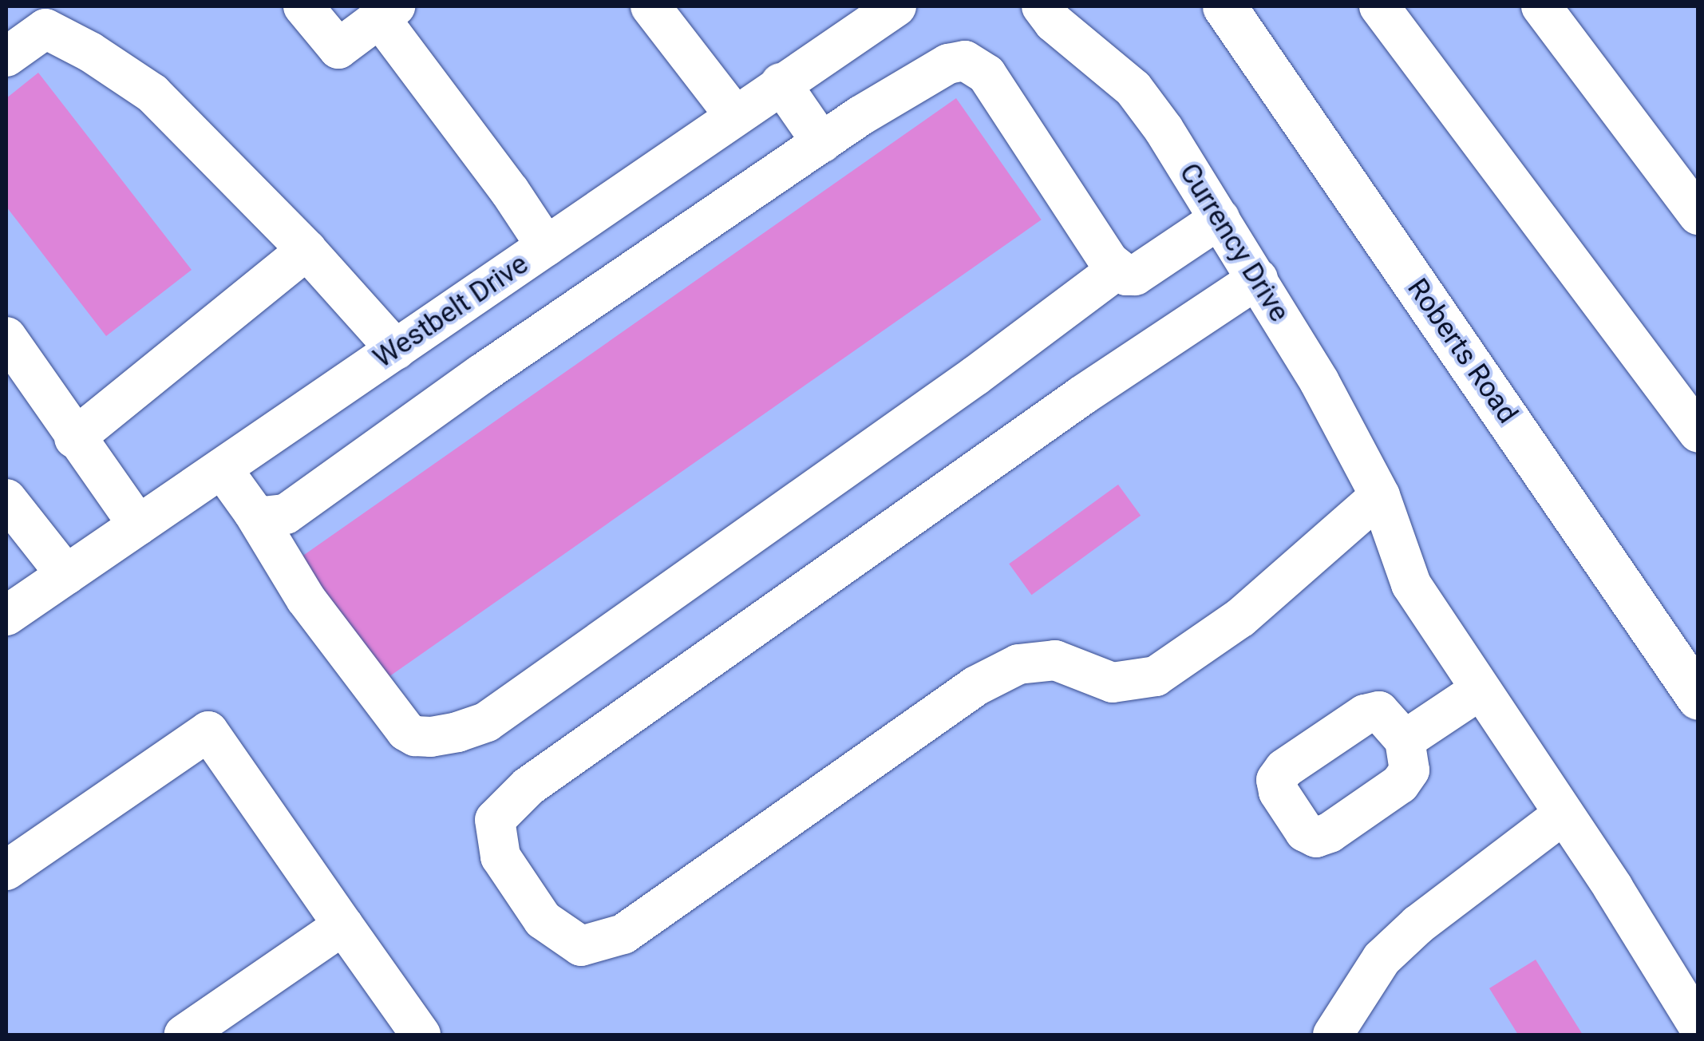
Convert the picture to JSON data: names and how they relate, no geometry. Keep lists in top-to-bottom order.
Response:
{
  "streets": {
    "main road": ["Roberts Road"],
    "street": ["Currency Drive", "Westbelt Drive"]
  }
}
